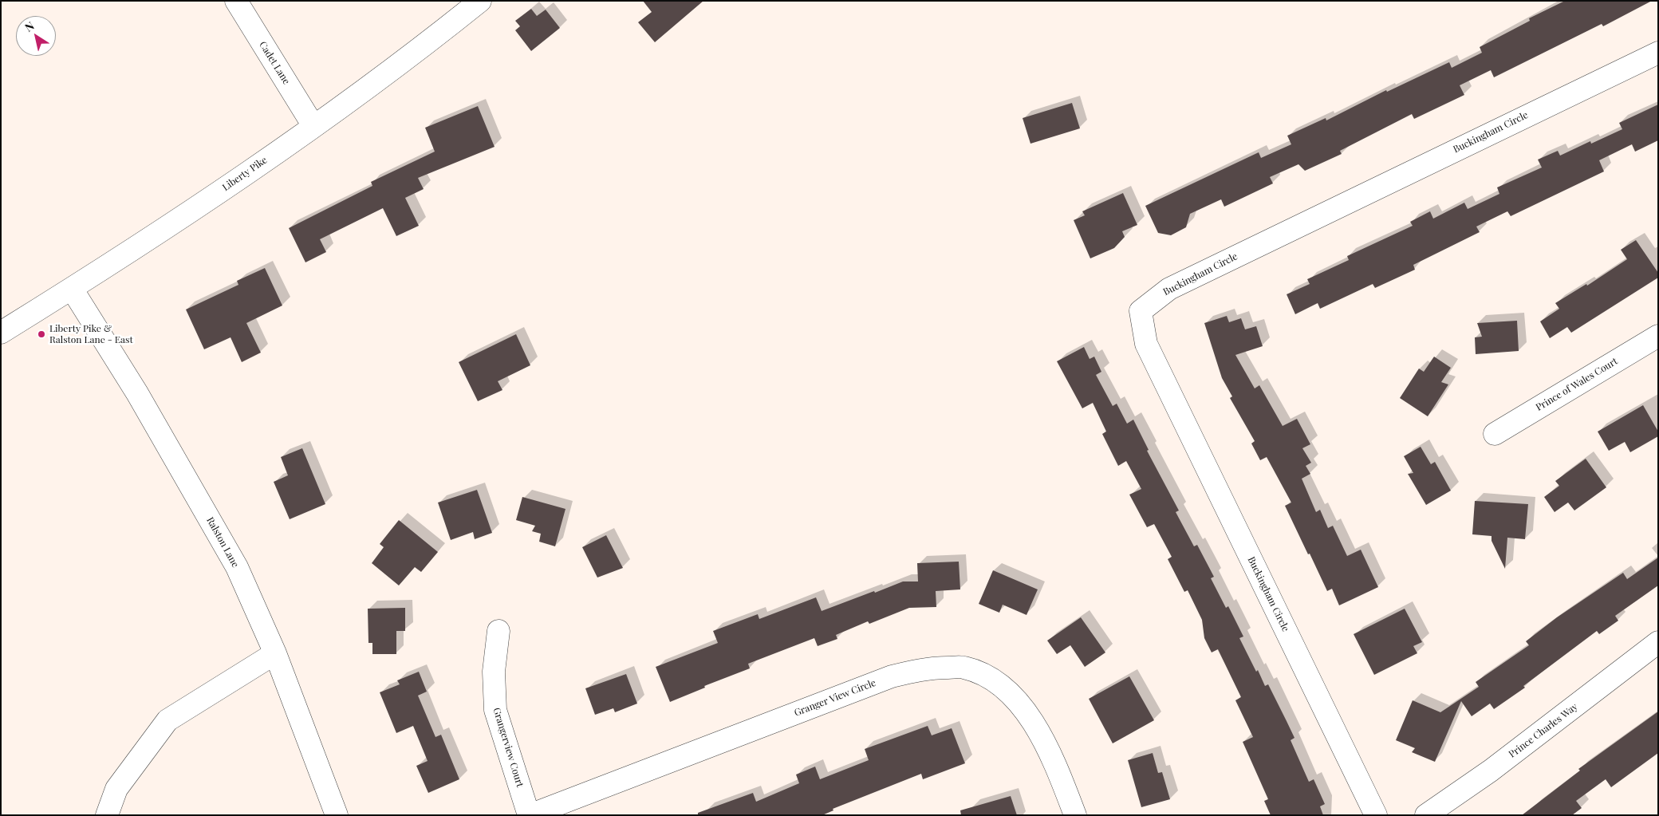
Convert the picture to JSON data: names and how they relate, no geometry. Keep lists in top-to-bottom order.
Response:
{
  "streets": {
    "street": [
      "Cadet Lane",
      "Buckingham Circle",
      "Liberty Pike",
      "Prince of Wales Court",
      "Ralston Lane",
      "Granger View Circle",
      "Prince Charles Way",
      "Grangerview Court"
    ]
  },
  "crossings": [
    ["Cadet Lane", "Liberty Pike"],
    ["Liberty Pike", "Ralston Lane"],
    ["Granger View Circle", "Grangerview Court"]
  ],
  "places": ["Liberty Pike & Ralston Lane - East"],
  "north": "top left"
}
